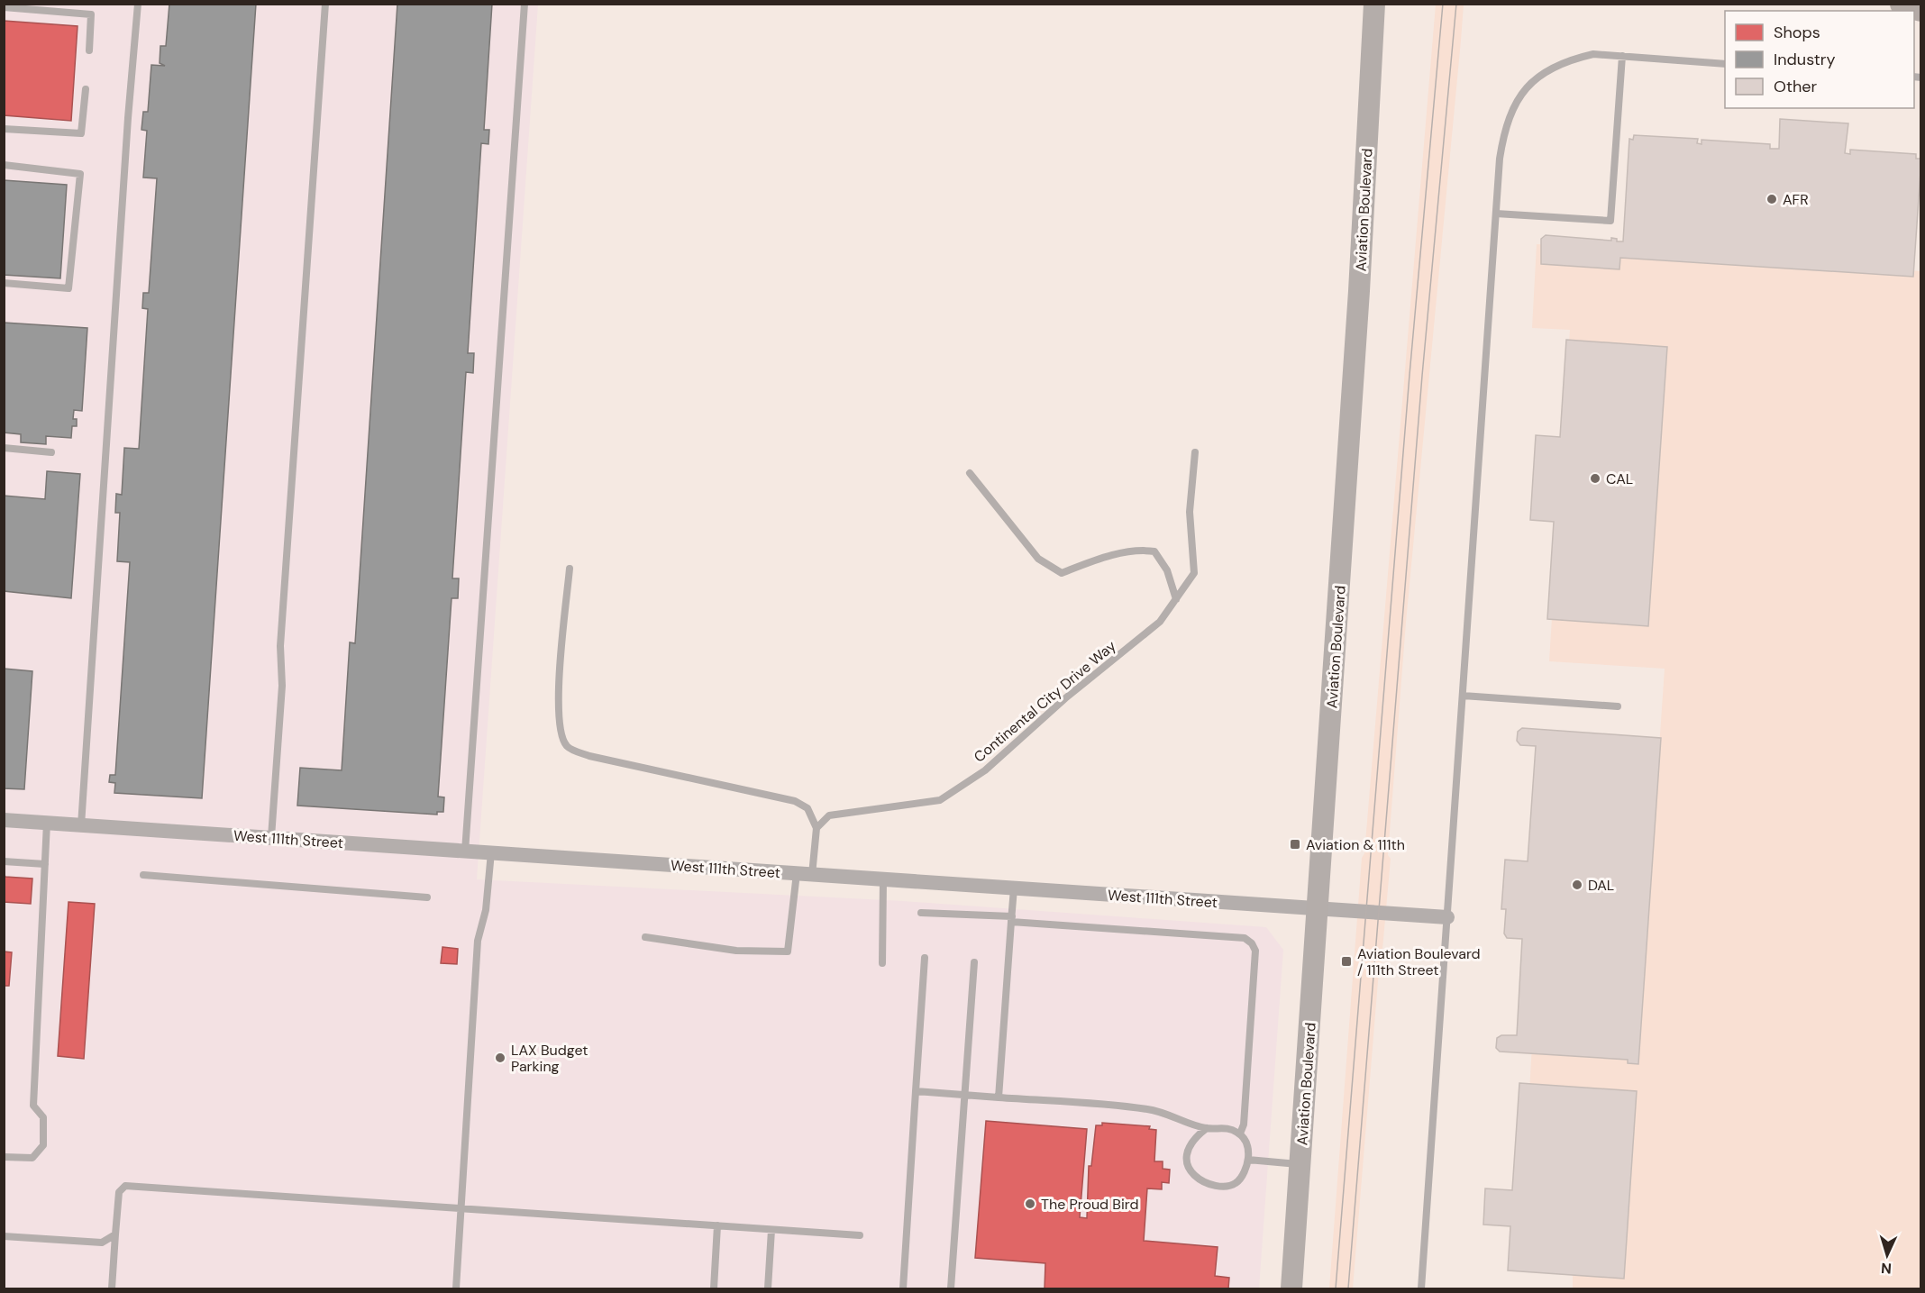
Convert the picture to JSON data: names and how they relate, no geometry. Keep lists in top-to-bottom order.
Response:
{
  "streets": {
    "main road": ["Aviation Boulevard"],
    "street": ["West 111th Street"],
    "lane": ["Continental City Drive Way"]
  },
  "crossings": [
    ["Aviation Boulevard", "West 111th Street"]
  ],
  "places": {
    "other": [
      "AFR",
      "CAL",
      "DAL",
      "LAX Budget Parking",
      "The Proud Bird"
    ],
    "transit": ["Aviation & 111th", "Aviation Boulevard / 111th Street"]
  },
  "legend": ["Shops", "Industry", "Other"],
  "north": "bottom"
}
